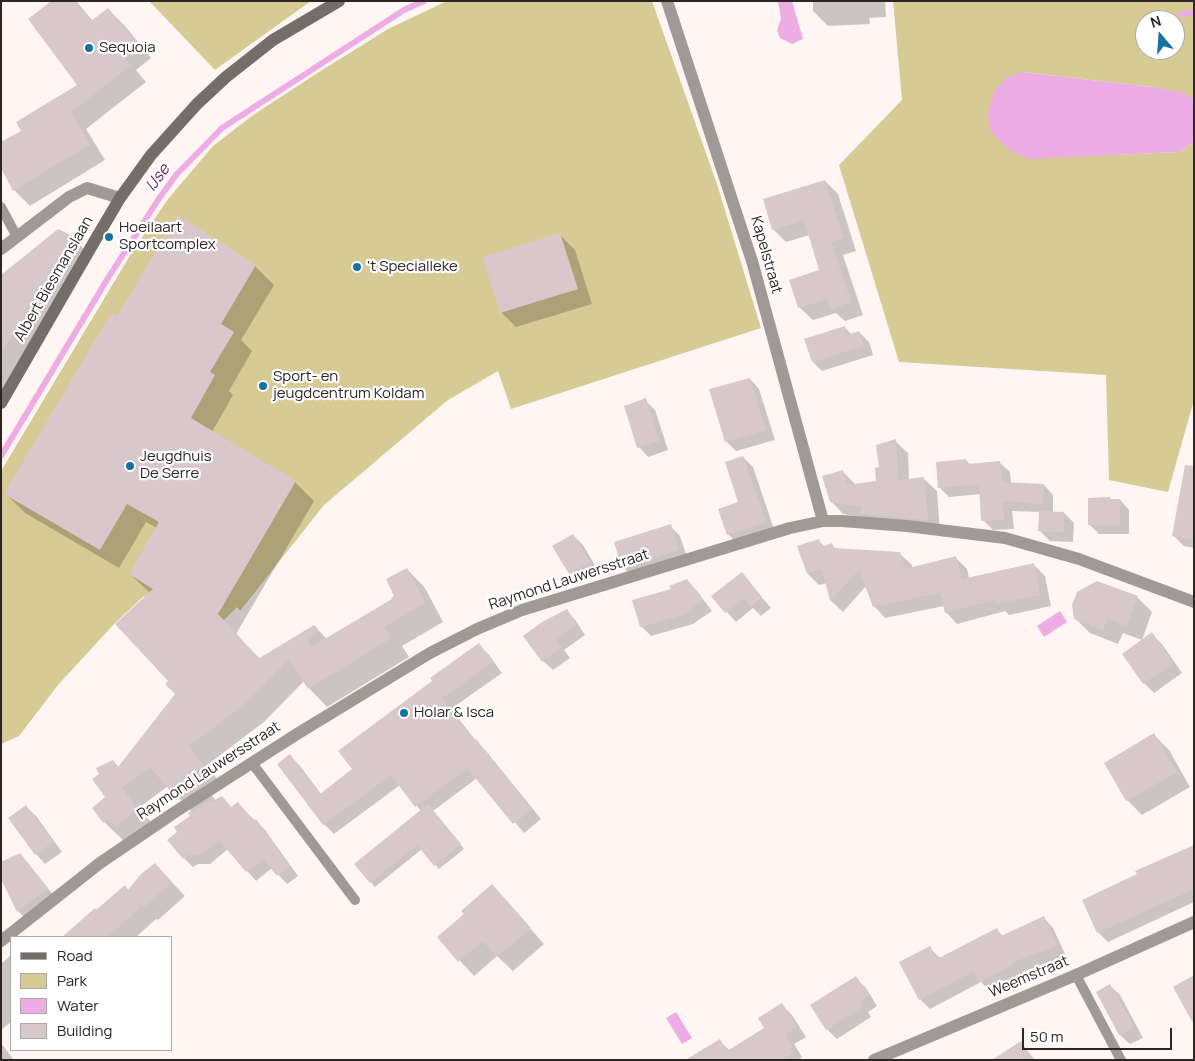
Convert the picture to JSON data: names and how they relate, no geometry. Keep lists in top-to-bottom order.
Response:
{
  "streets": {
    "main road": ["Albert Biesmanslaan"],
    "street": ["Kapelstraat", "Raymond Lauwersstraat", "Weemstraat"]
  },
  "crossings": [
    ["Kapelstraat", "Raymond Lauwersstraat"]
  ],
  "water": ["IJse"],
  "places": [
    "Sequoia",
    "Hoeilaart Sportcomplex",
    "'t Specialleke",
    "Sport- en jeugdcentrum Koldam",
    "Jeugdhuis De Serre",
    "Holar & Isca"
  ],
  "legend": [
    "Road",
    "Park",
    "Water",
    "Building"
  ],
  "scale_bar": "50 m",
  "north": "top"
}
